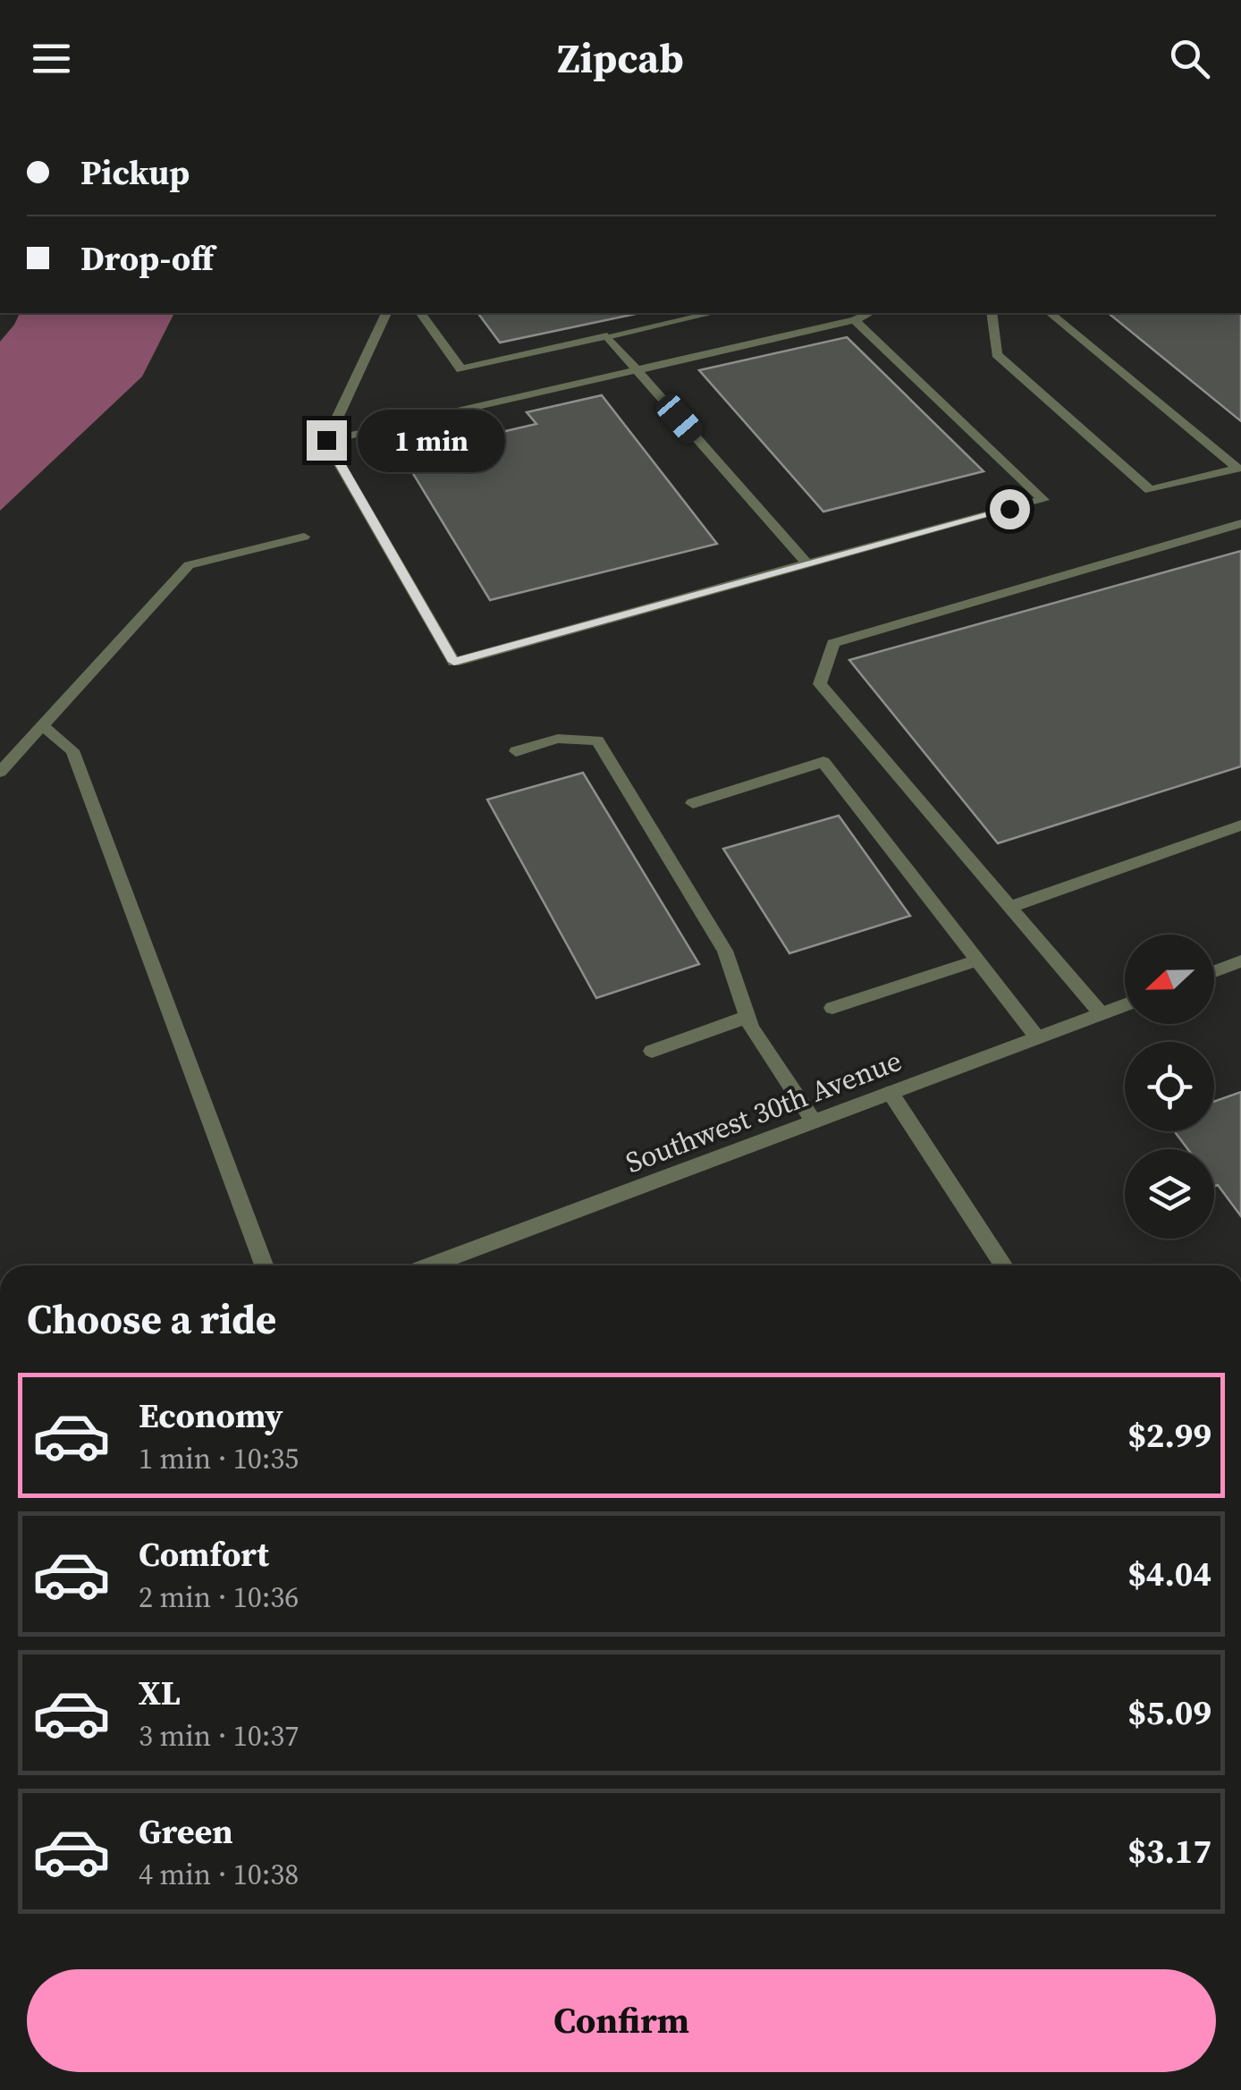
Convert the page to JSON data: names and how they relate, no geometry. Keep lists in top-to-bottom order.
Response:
{
  "streets": {
    "street": ["Southwest 30th Avenue"]
  },
  "north": "left",
  "page": {
    "header": "Zipcab",
    "banner": ["Pickup", "Drop-off"],
    "bubble": "1 min",
    "heading": "Choose a ride",
    "list": [
      {
        "name": "Economy",
        "note": "1 min · 10:35",
        "value": "$2.99"
      },
      {
        "name": "Comfort",
        "note": "2 min · 10:36",
        "value": "$4.04"
      },
      {
        "name": "XL",
        "note": "3 min · 10:37",
        "value": "$5.09"
      },
      {
        "name": "Green",
        "note": "4 min · 10:38",
        "value": "$3.17"
      }
    ],
    "buttons": "Confirm"
  }
}
